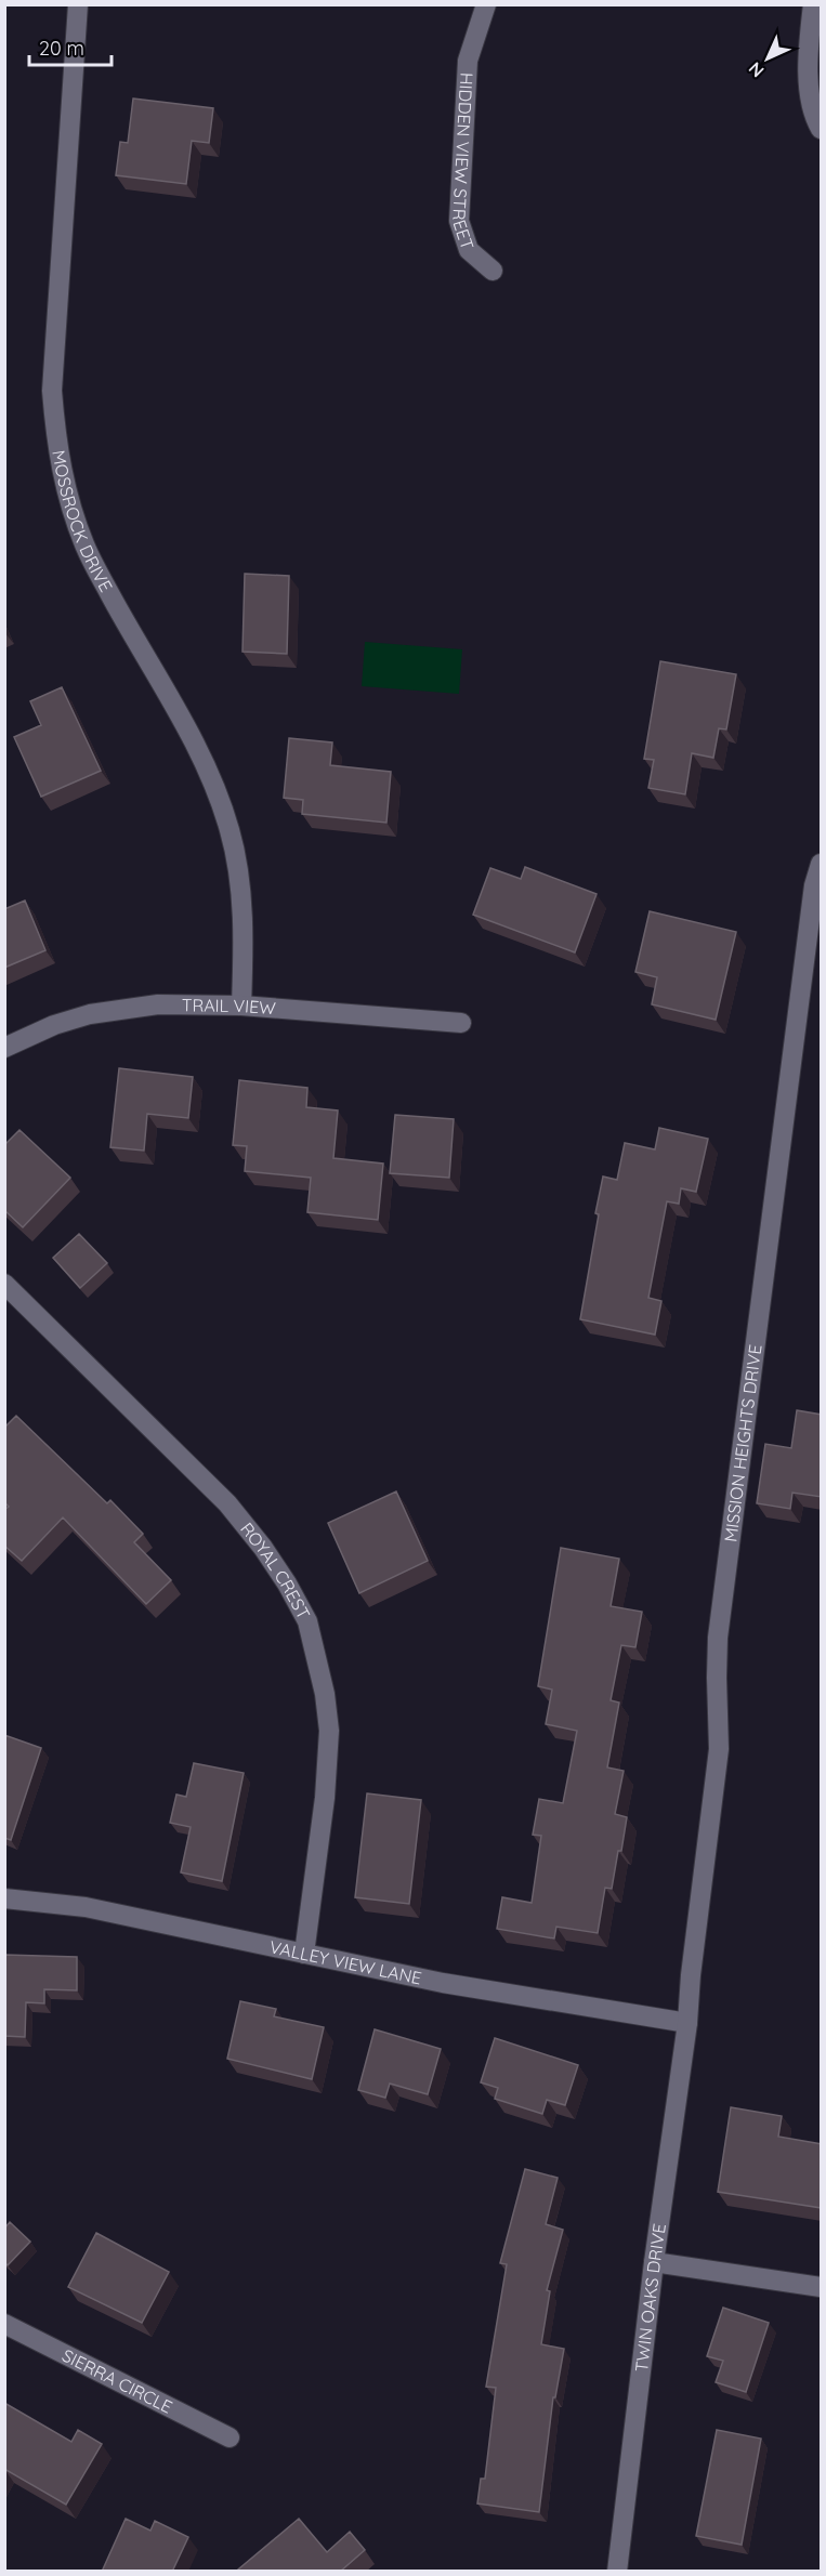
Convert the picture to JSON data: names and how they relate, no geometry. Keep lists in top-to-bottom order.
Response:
{
  "streets": {
    "street": [
      "HIDDEN VIEW STREET",
      "MOSSROCK DRIVE",
      "TRAIL VIEW",
      "MISSION HEIGHTS DRIVE",
      "ROYAL CREST",
      "VALLEY VIEW LANE",
      "TWIN OAKS DRIVE",
      "SIERRA CIRCLE"
    ]
  },
  "crossings": [
    ["MOSSROCK DRIVE", "TRAIL VIEW"],
    ["MISSION HEIGHTS DRIVE", "VALLEY VIEW LANE"],
    ["MISSION HEIGHTS DRIVE", "TWIN OAKS DRIVE"],
    ["ROYAL CREST", "VALLEY VIEW LANE"],
    ["VALLEY VIEW LANE", "TWIN OAKS DRIVE"]
  ],
  "scale_bar": "20 m",
  "north": "bottom left"
}
